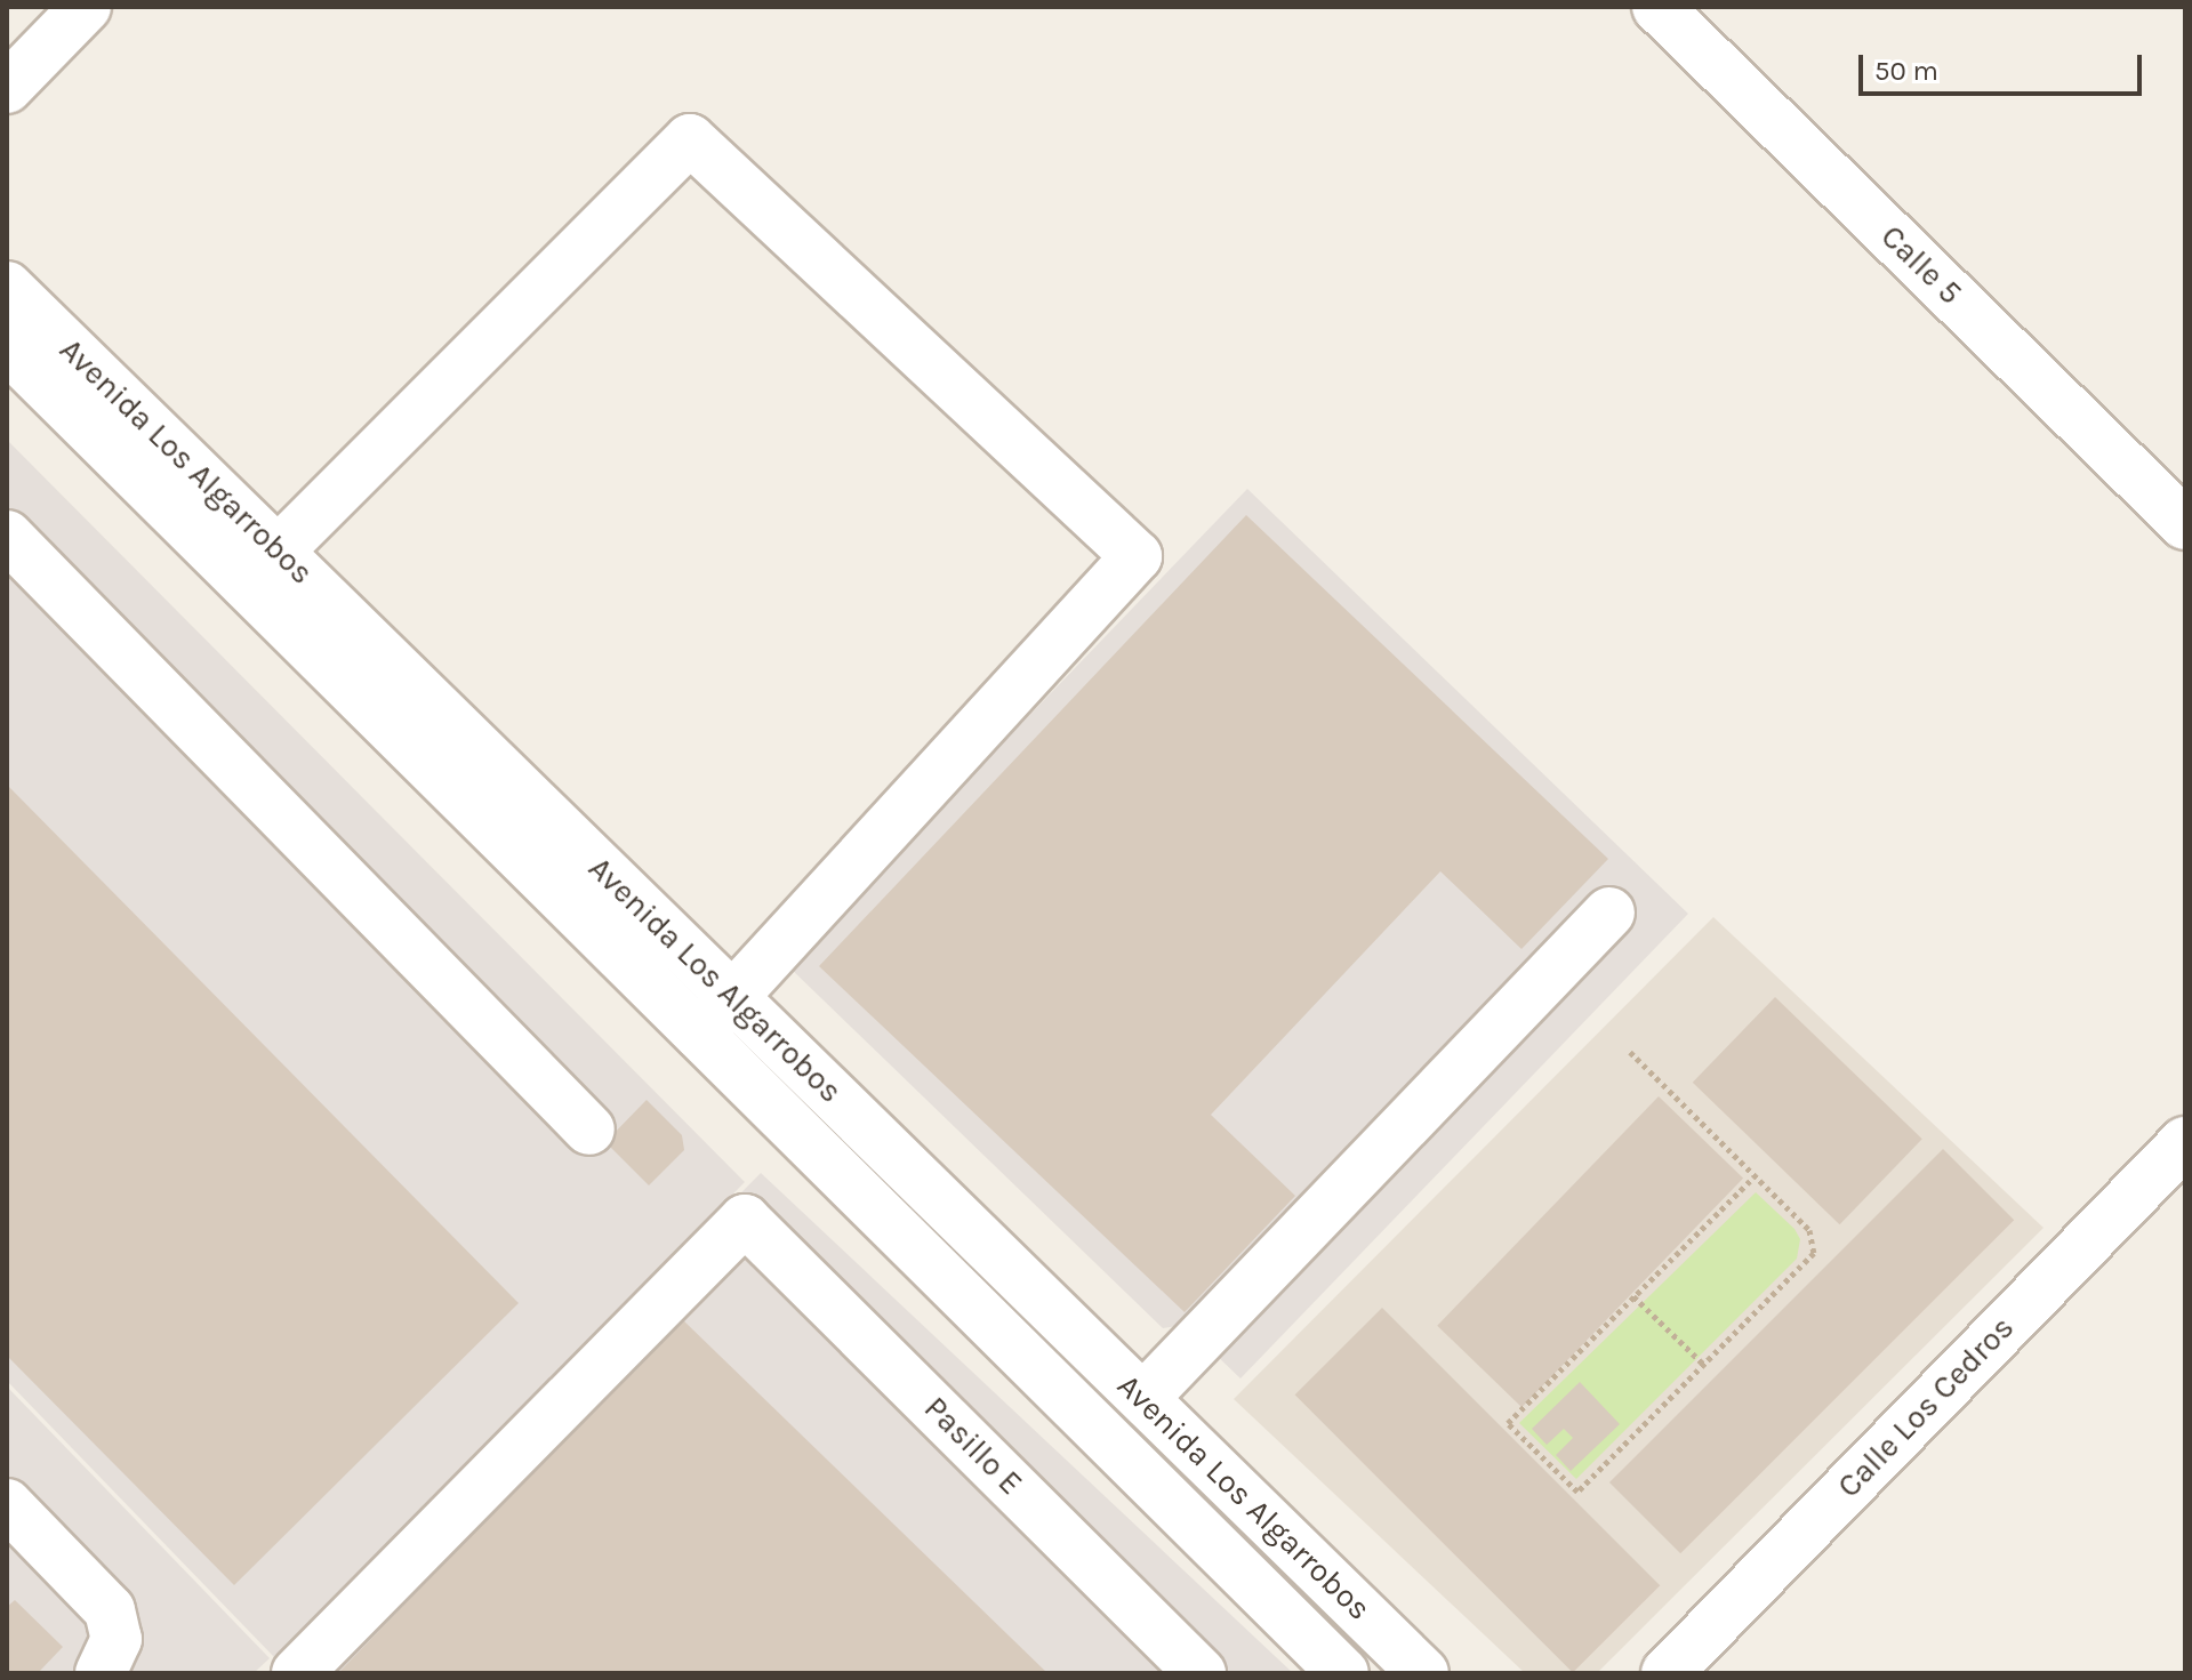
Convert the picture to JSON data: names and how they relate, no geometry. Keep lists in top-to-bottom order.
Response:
{
  "streets": {
    "street": [
      "Calle 5",
      "Avenida Los Algarrobos",
      "Calle Los Cedros",
      "Pasillo E"
    ]
  },
  "scale_bar": "50 m"
}
